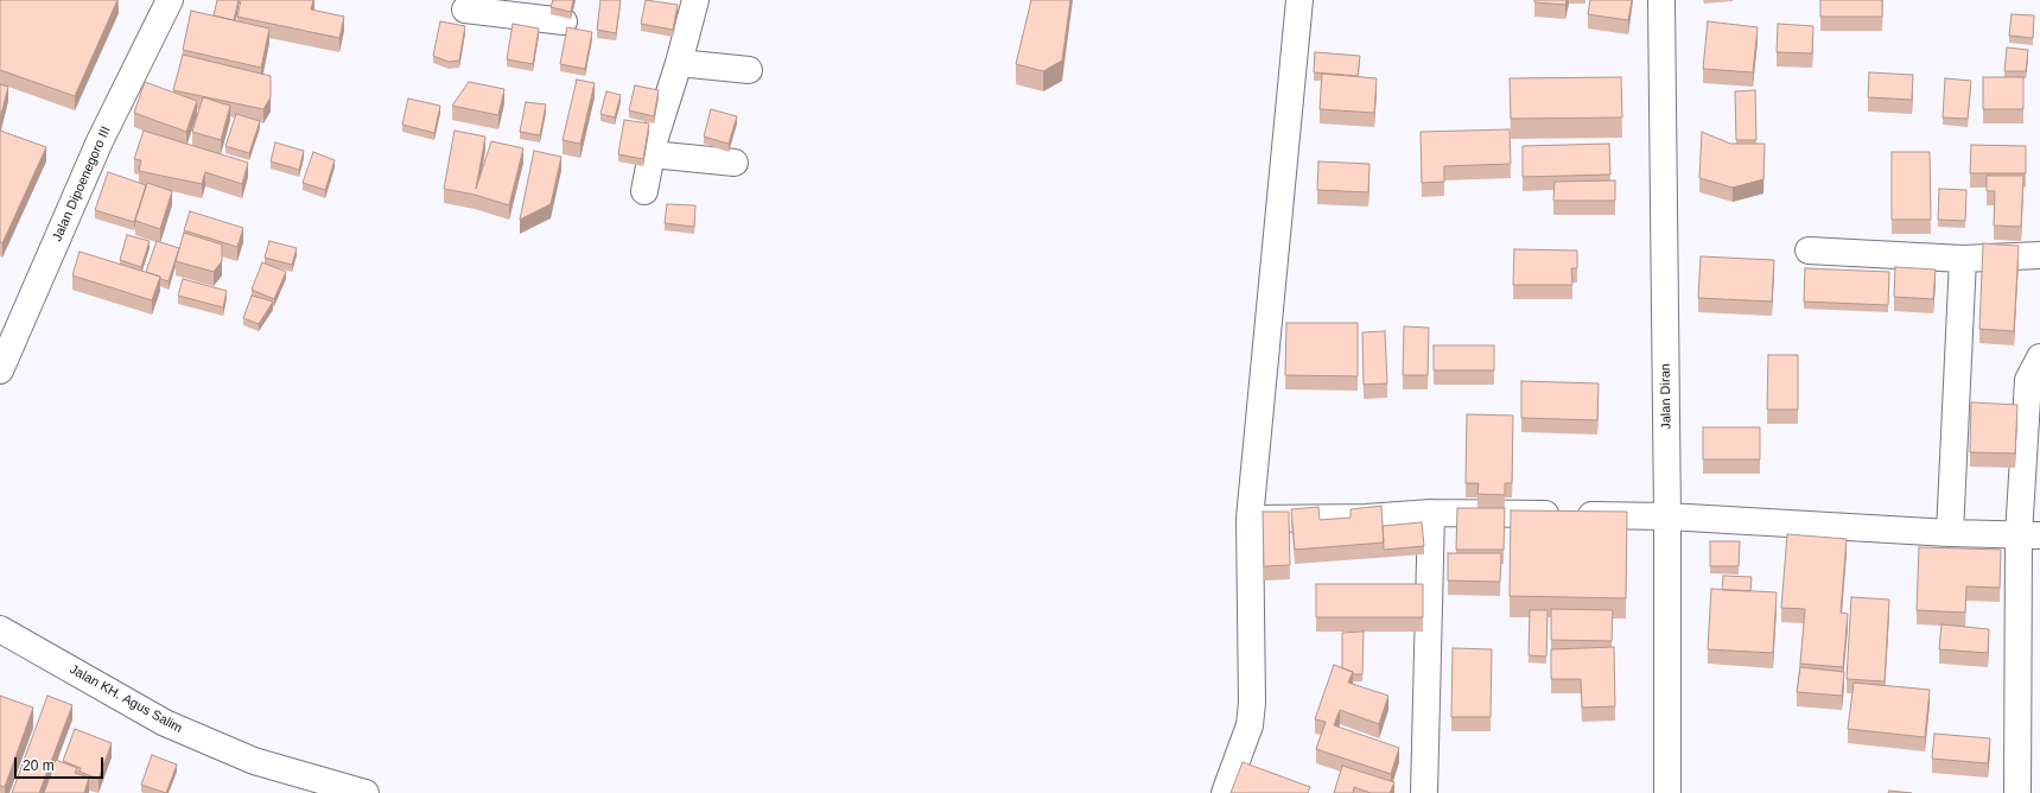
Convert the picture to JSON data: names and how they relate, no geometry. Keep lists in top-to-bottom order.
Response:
{
  "streets": {
    "street": ["Jalan Dipoenegoro III", "Jalan Diran", "Jalan KH. Agus Salim"]
  },
  "scale_bar": "20 m"
}
